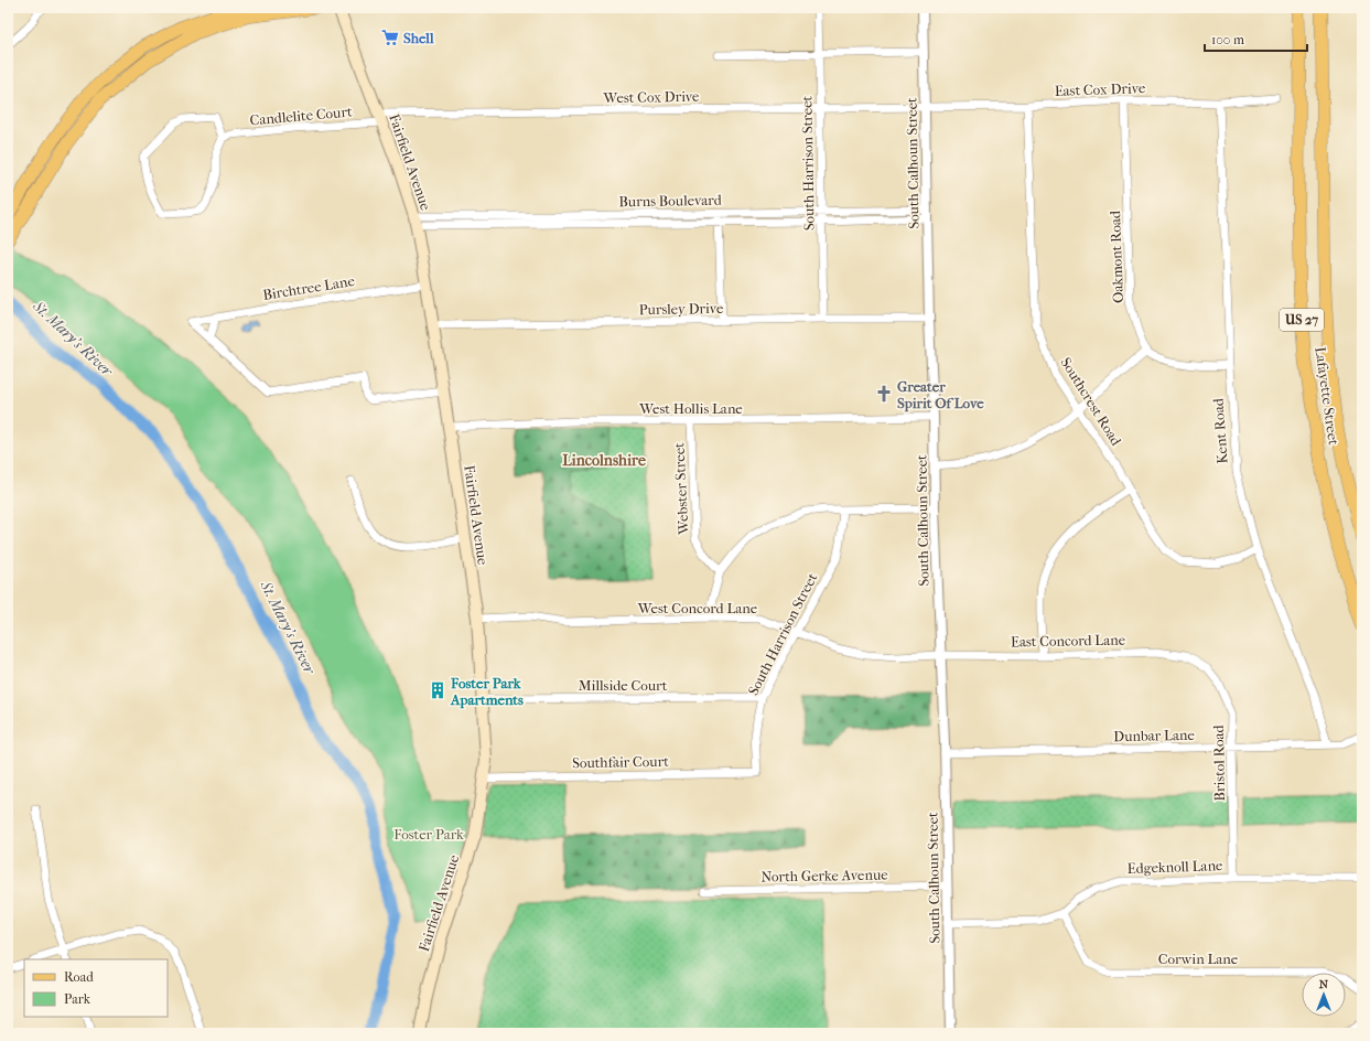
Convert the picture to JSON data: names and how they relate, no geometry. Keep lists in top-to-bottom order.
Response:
{
  "streets": {
    "main road": ["Fairfield Avenue", "US 27", "Lafayette Street"],
    "street": [
      "East Cox Drive",
      "West Cox Drive",
      "Candlelite Court",
      "South Harrison Street",
      "South Calhoun Street",
      "Burns Boulevard",
      "Oakmont Road",
      "Birchtree Lane",
      "Pursley Drive",
      "Southcrest Road",
      "West Hollis Lane",
      "Kent Road",
      "Webster Street",
      "West Concord Lane",
      "East Concord Lane",
      "Millside Court",
      "Dunbar Lane",
      "Southfair Court",
      "Bristol Road",
      "Edgeknoll Lane",
      "North Gerke Avenue",
      "Corwin Lane"
    ]
  },
  "crossings": [
    ["East Cox Drive", "West Cox Drive"],
    ["East Cox Drive", "South Calhoun Street"],
    ["East Cox Drive", "Oakmont Road"],
    ["East Cox Drive", "Southcrest Road"],
    ["East Cox Drive", "Kent Road"],
    ["West Cox Drive", "Candlelite Court"],
    ["West Cox Drive", "Fairfield Avenue"],
    ["West Cox Drive", "South Harrison Street"],
    ["West Cox Drive", "South Calhoun Street"],
    ["Candlelite Court", "Fairfield Avenue"],
    ["Fairfield Avenue", "Burns Boulevard"],
    ["Fairfield Avenue", "Birchtree Lane"],
    ["Fairfield Avenue", "Pursley Drive"],
    ["Fairfield Avenue", "West Hollis Lane"],
    ["Fairfield Avenue", "West Concord Lane"],
    ["Fairfield Avenue", "Millside Court"],
    ["Fairfield Avenue", "Southfair Court"],
    ["South Harrison Street", "Burns Boulevard"],
    ["South Harrison Street", "Pursley Drive"],
    ["South Harrison Street", "West Concord Lane"],
    ["South Harrison Street", "Millside Court"],
    ["South Harrison Street", "Southfair Court"],
    ["South Calhoun Street", "Burns Boulevard"],
    ["South Calhoun Street", "Pursley Drive"],
    ["South Calhoun Street", "West Hollis Lane"],
    ["South Calhoun Street", "West Concord Lane"],
    ["South Calhoun Street", "East Concord Lane"],
    ["South Calhoun Street", "Dunbar Lane"],
    ["South Calhoun Street", "Edgeknoll Lane"],
    ["South Calhoun Street", "North Gerke Avenue"],
    ["Southcrest Road", "Kent Road"],
    ["West Hollis Lane", "Webster Street"],
    ["Kent Road", "Dunbar Lane"],
    ["West Concord Lane", "East Concord Lane"],
    ["East Concord Lane", "Bristol Road"],
    ["Dunbar Lane", "Bristol Road"],
    ["Bristol Road", "Edgeknoll Lane"],
    ["Edgeknoll Lane", "Corwin Lane"]
  ],
  "districts": ["Lincolnshire"],
  "water": ["St. Mary's River"],
  "parks": ["Foster Park"],
  "places": {
    "supermarket": ["Shell"],
    "church": ["Greater Spirit Of Love"],
    "building": ["Foster Park Apartments"]
  },
  "legend": ["Road", "Park"],
  "scale_bar": "100 m",
  "north": "top"
}
